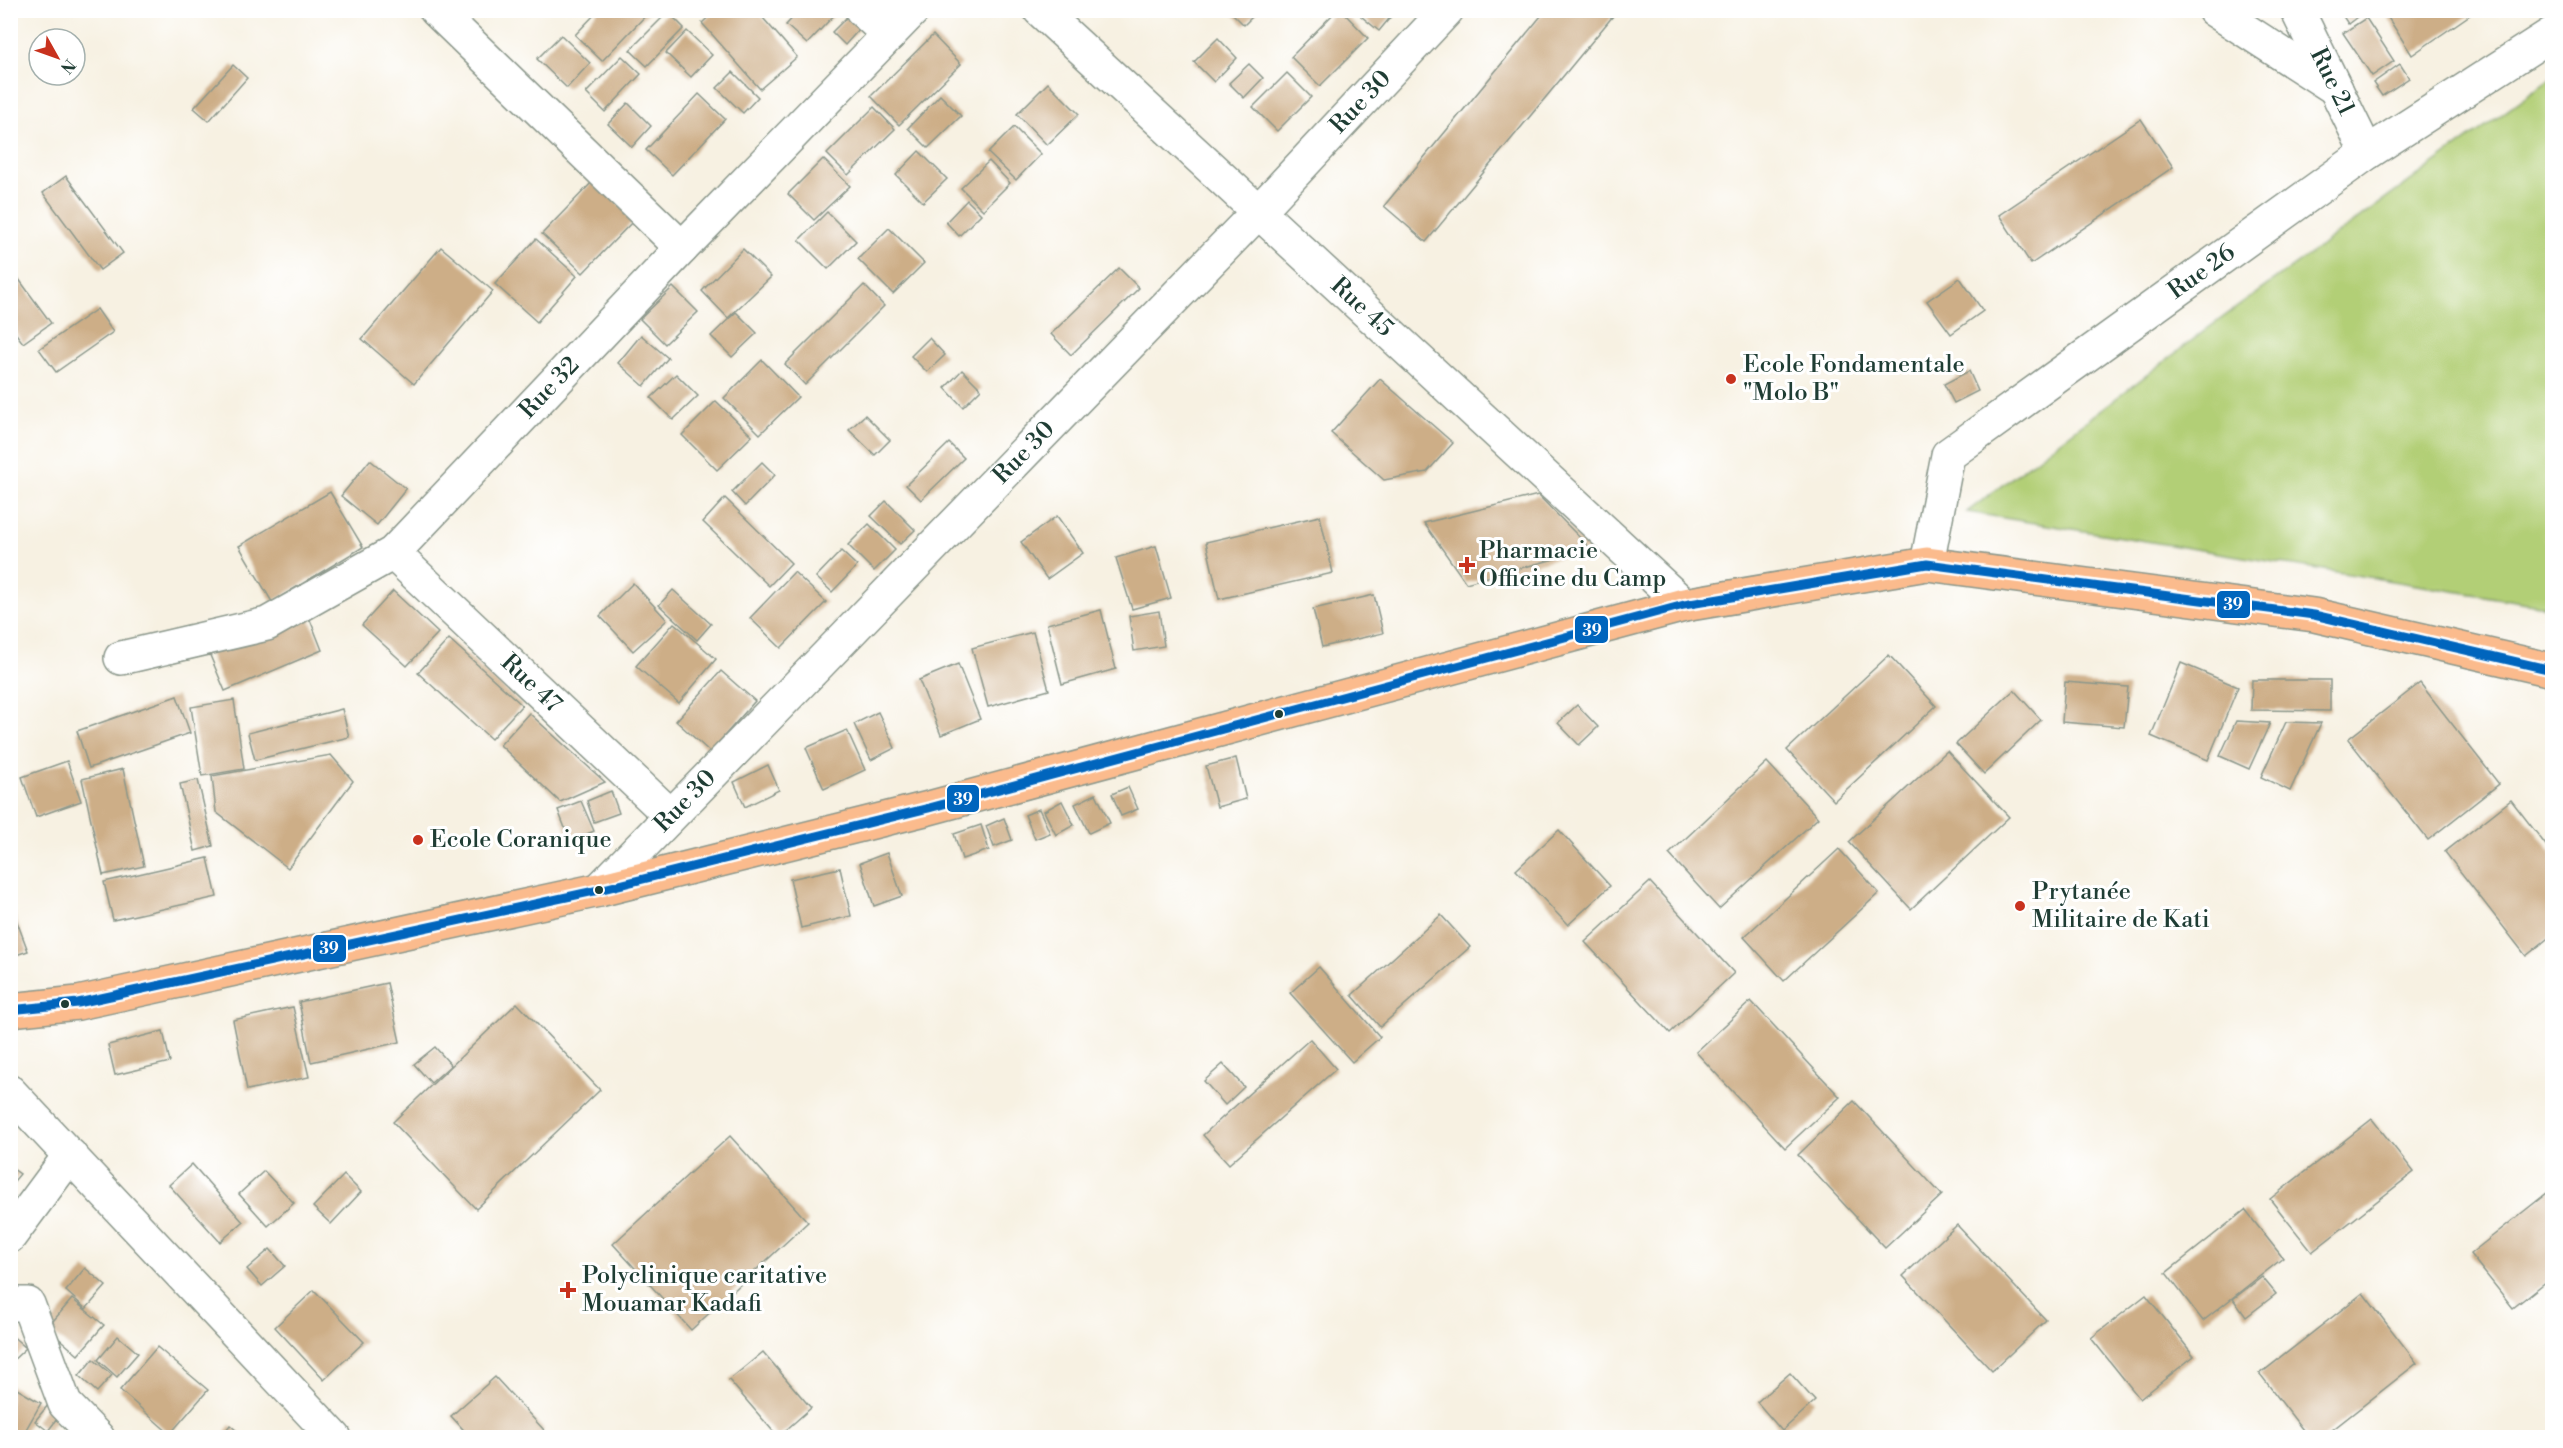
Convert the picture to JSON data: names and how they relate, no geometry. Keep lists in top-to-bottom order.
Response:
{
  "streets": {
    "street": [
      "Rue 21",
      "Rue 30",
      "Rue 26",
      "Rue 45",
      "Rue 32",
      "Rue 47"
    ]
  },
  "crossings": [
    ["Rue 21", "Rue 26"],
    ["Rue 30", "Rue 45"],
    ["Rue 30", "Rue 47"],
    ["Rue 32", "Rue 47"]
  ],
  "places": {
    "other": ["Ecole Fondamentale \"Molo B\"", "Ecole Coranique", "Prytanée Militaire de Kati"],
    "health": ["Pharmacie Officine du Camp", "Polyclinique caritative Mouamar Kadafi"]
  },
  "lines": ["transit line 39"],
  "north": "bottom right"
}
